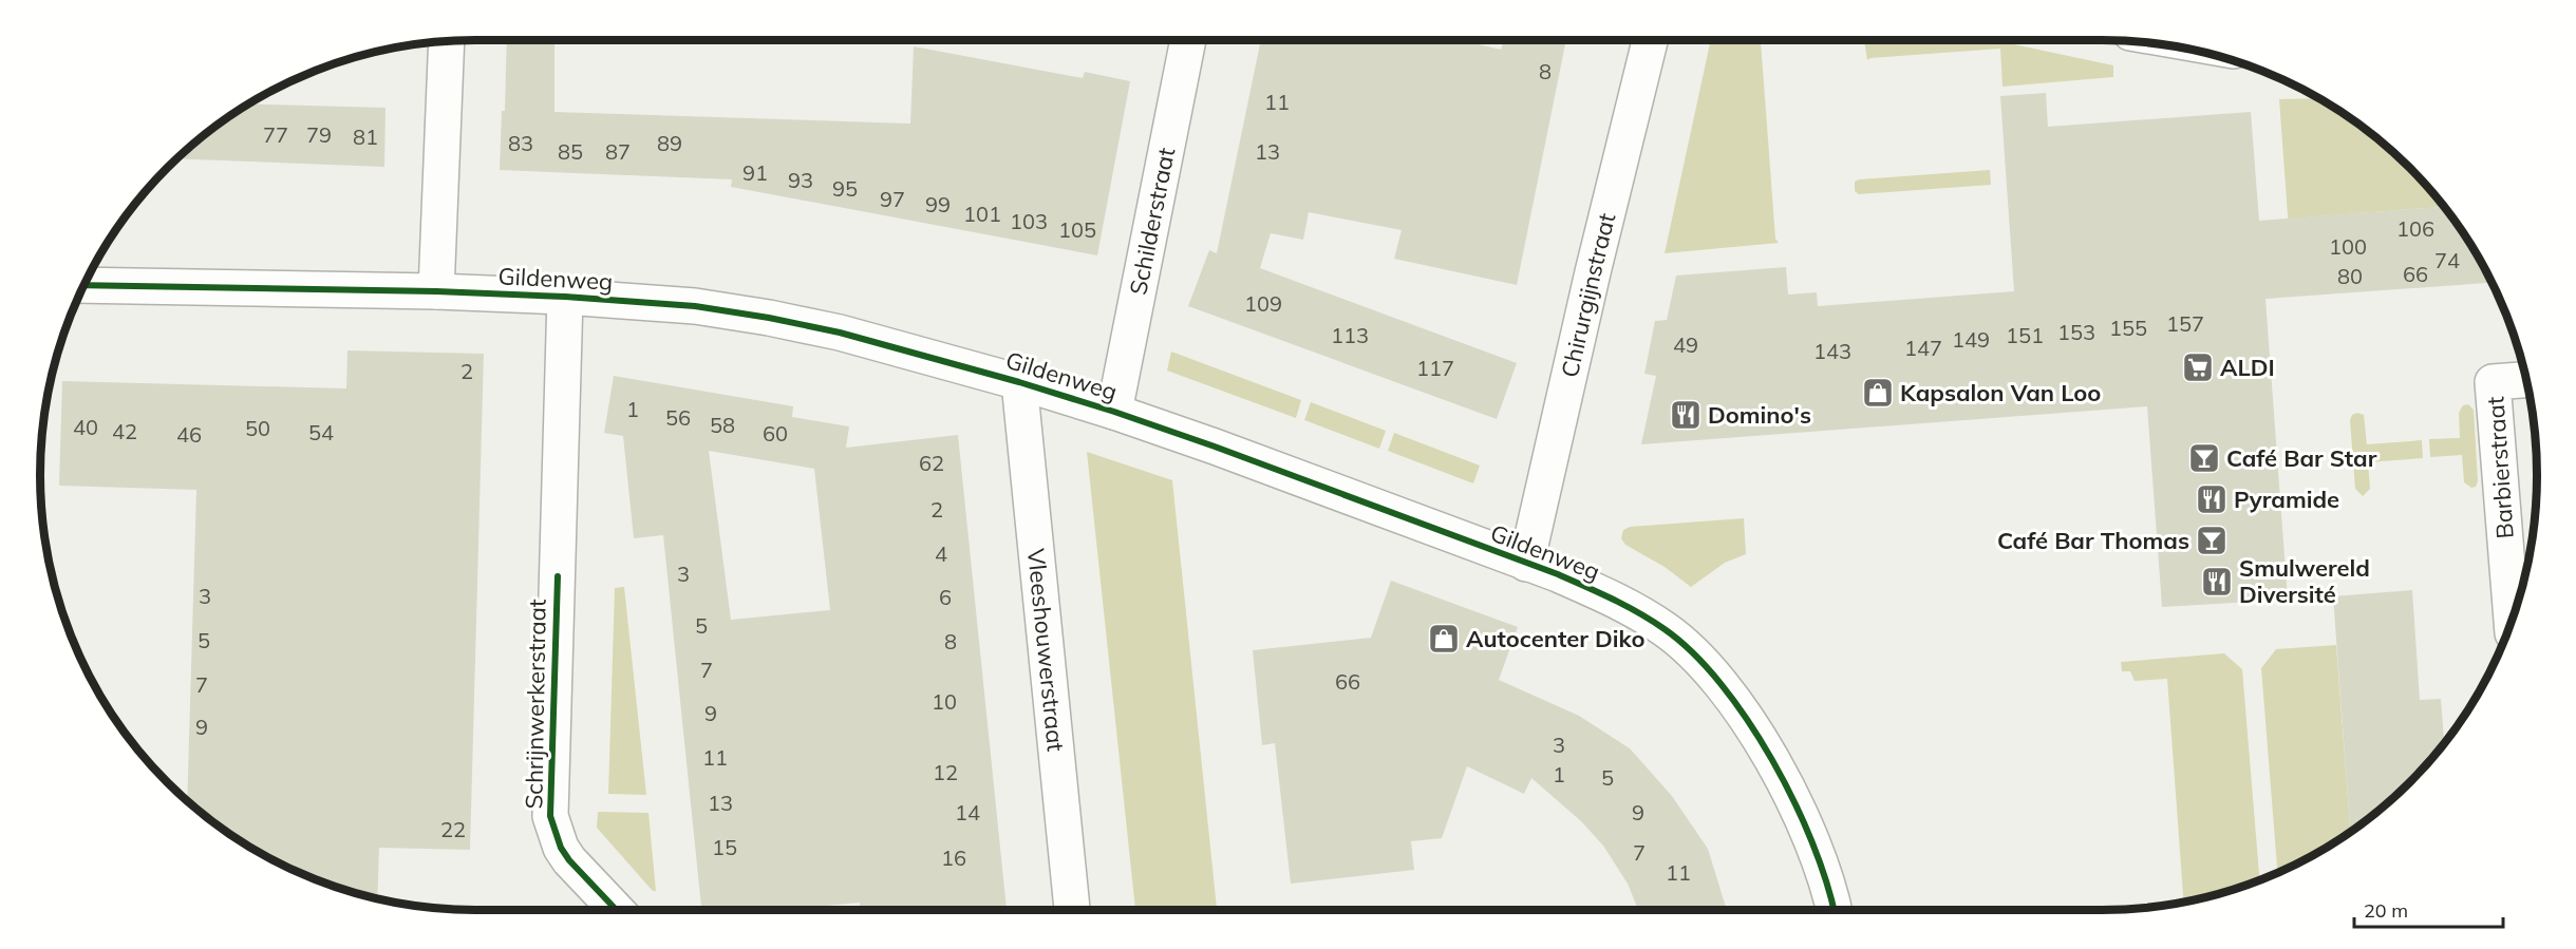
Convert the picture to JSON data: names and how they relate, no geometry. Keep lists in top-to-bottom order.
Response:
{
  "streets": {
    "street": [
      "Schilderstraat",
      "Gildenweg",
      "Chirurgijnstraat",
      "Barbierstraat",
      "Vleeshouwerstraat",
      "Schrijnwerkerstraat"
    ]
  },
  "crossings": [
    ["Schilderstraat", "Gildenweg"],
    ["Gildenweg", "Chirurgijnstraat"],
    ["Gildenweg", "Vleeshouwerstraat"],
    ["Gildenweg", "Schrijnwerkerstraat"]
  ],
  "places": {
    "supermarket": ["ALDI"],
    "shop": ["Kapsalon Van Loo", "Autocenter Diko"],
    "restaurant": ["Domino's", "Pyramide", "Smulwereld Diversité"],
    "bar": ["Café Bar Star", "Café Bar Thomas"]
  },
  "house_numbers": [
    "8",
    "11",
    "77",
    "79",
    "81",
    "83",
    "89",
    "85",
    "87",
    "13",
    "91",
    "93",
    "95",
    "97",
    "99",
    "101",
    "103",
    "106",
    "105",
    "100",
    "74",
    "66",
    "80",
    "109",
    "157",
    "155",
    "153",
    "113",
    "151",
    "149",
    "49",
    "147",
    "143",
    "117",
    "2",
    "1",
    "56",
    "58",
    "40",
    "50",
    "42",
    "54",
    "60",
    "46",
    "62",
    "2",
    "4",
    "3",
    "3",
    "6",
    "5",
    "5",
    "8",
    "7",
    "66",
    "7",
    "10",
    "9",
    "9",
    "3",
    "11",
    "12",
    "1",
    "5",
    "13",
    "14",
    "9",
    "22",
    "15",
    "7",
    "16",
    "11"
  ],
  "scale_bar": "20 m"
}
